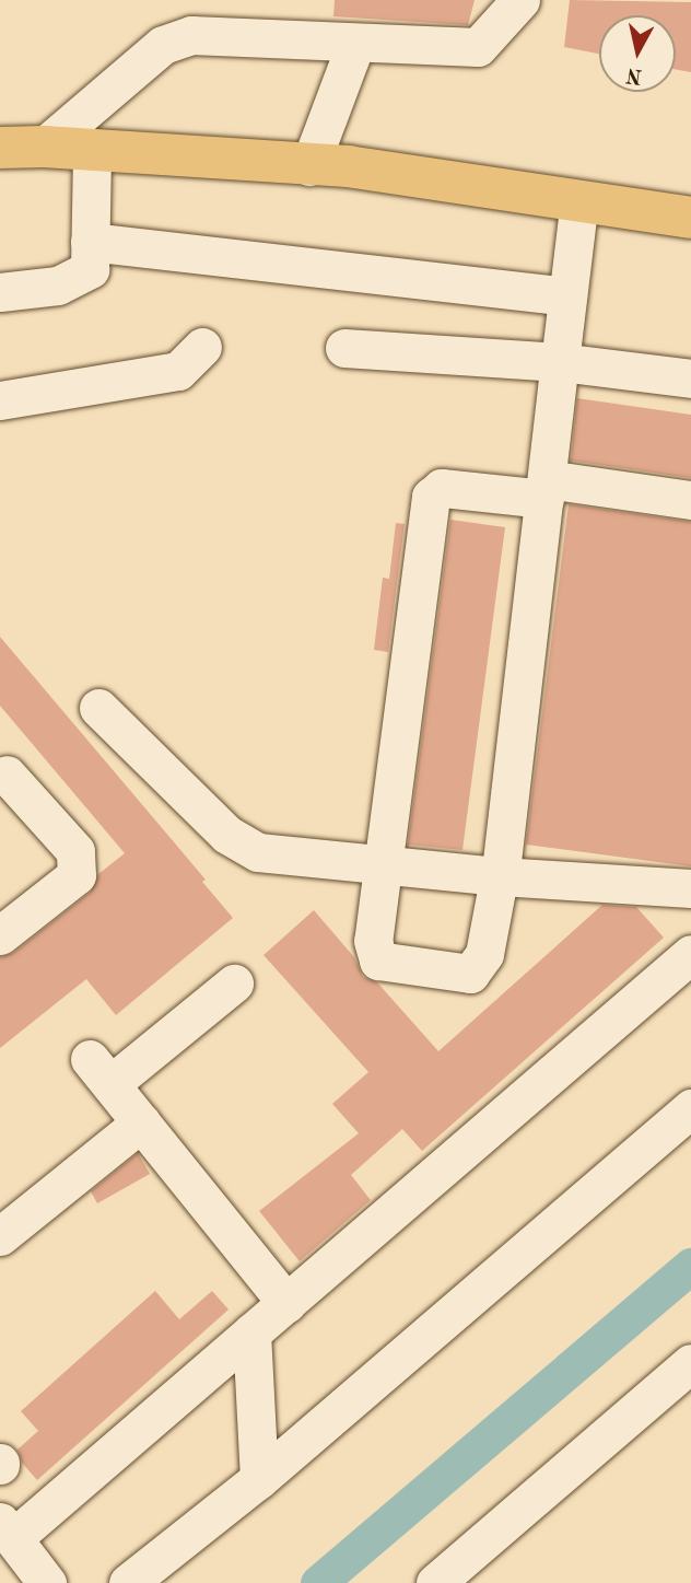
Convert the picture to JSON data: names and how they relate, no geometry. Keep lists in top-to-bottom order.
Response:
{
  "north": "bottom"
}
